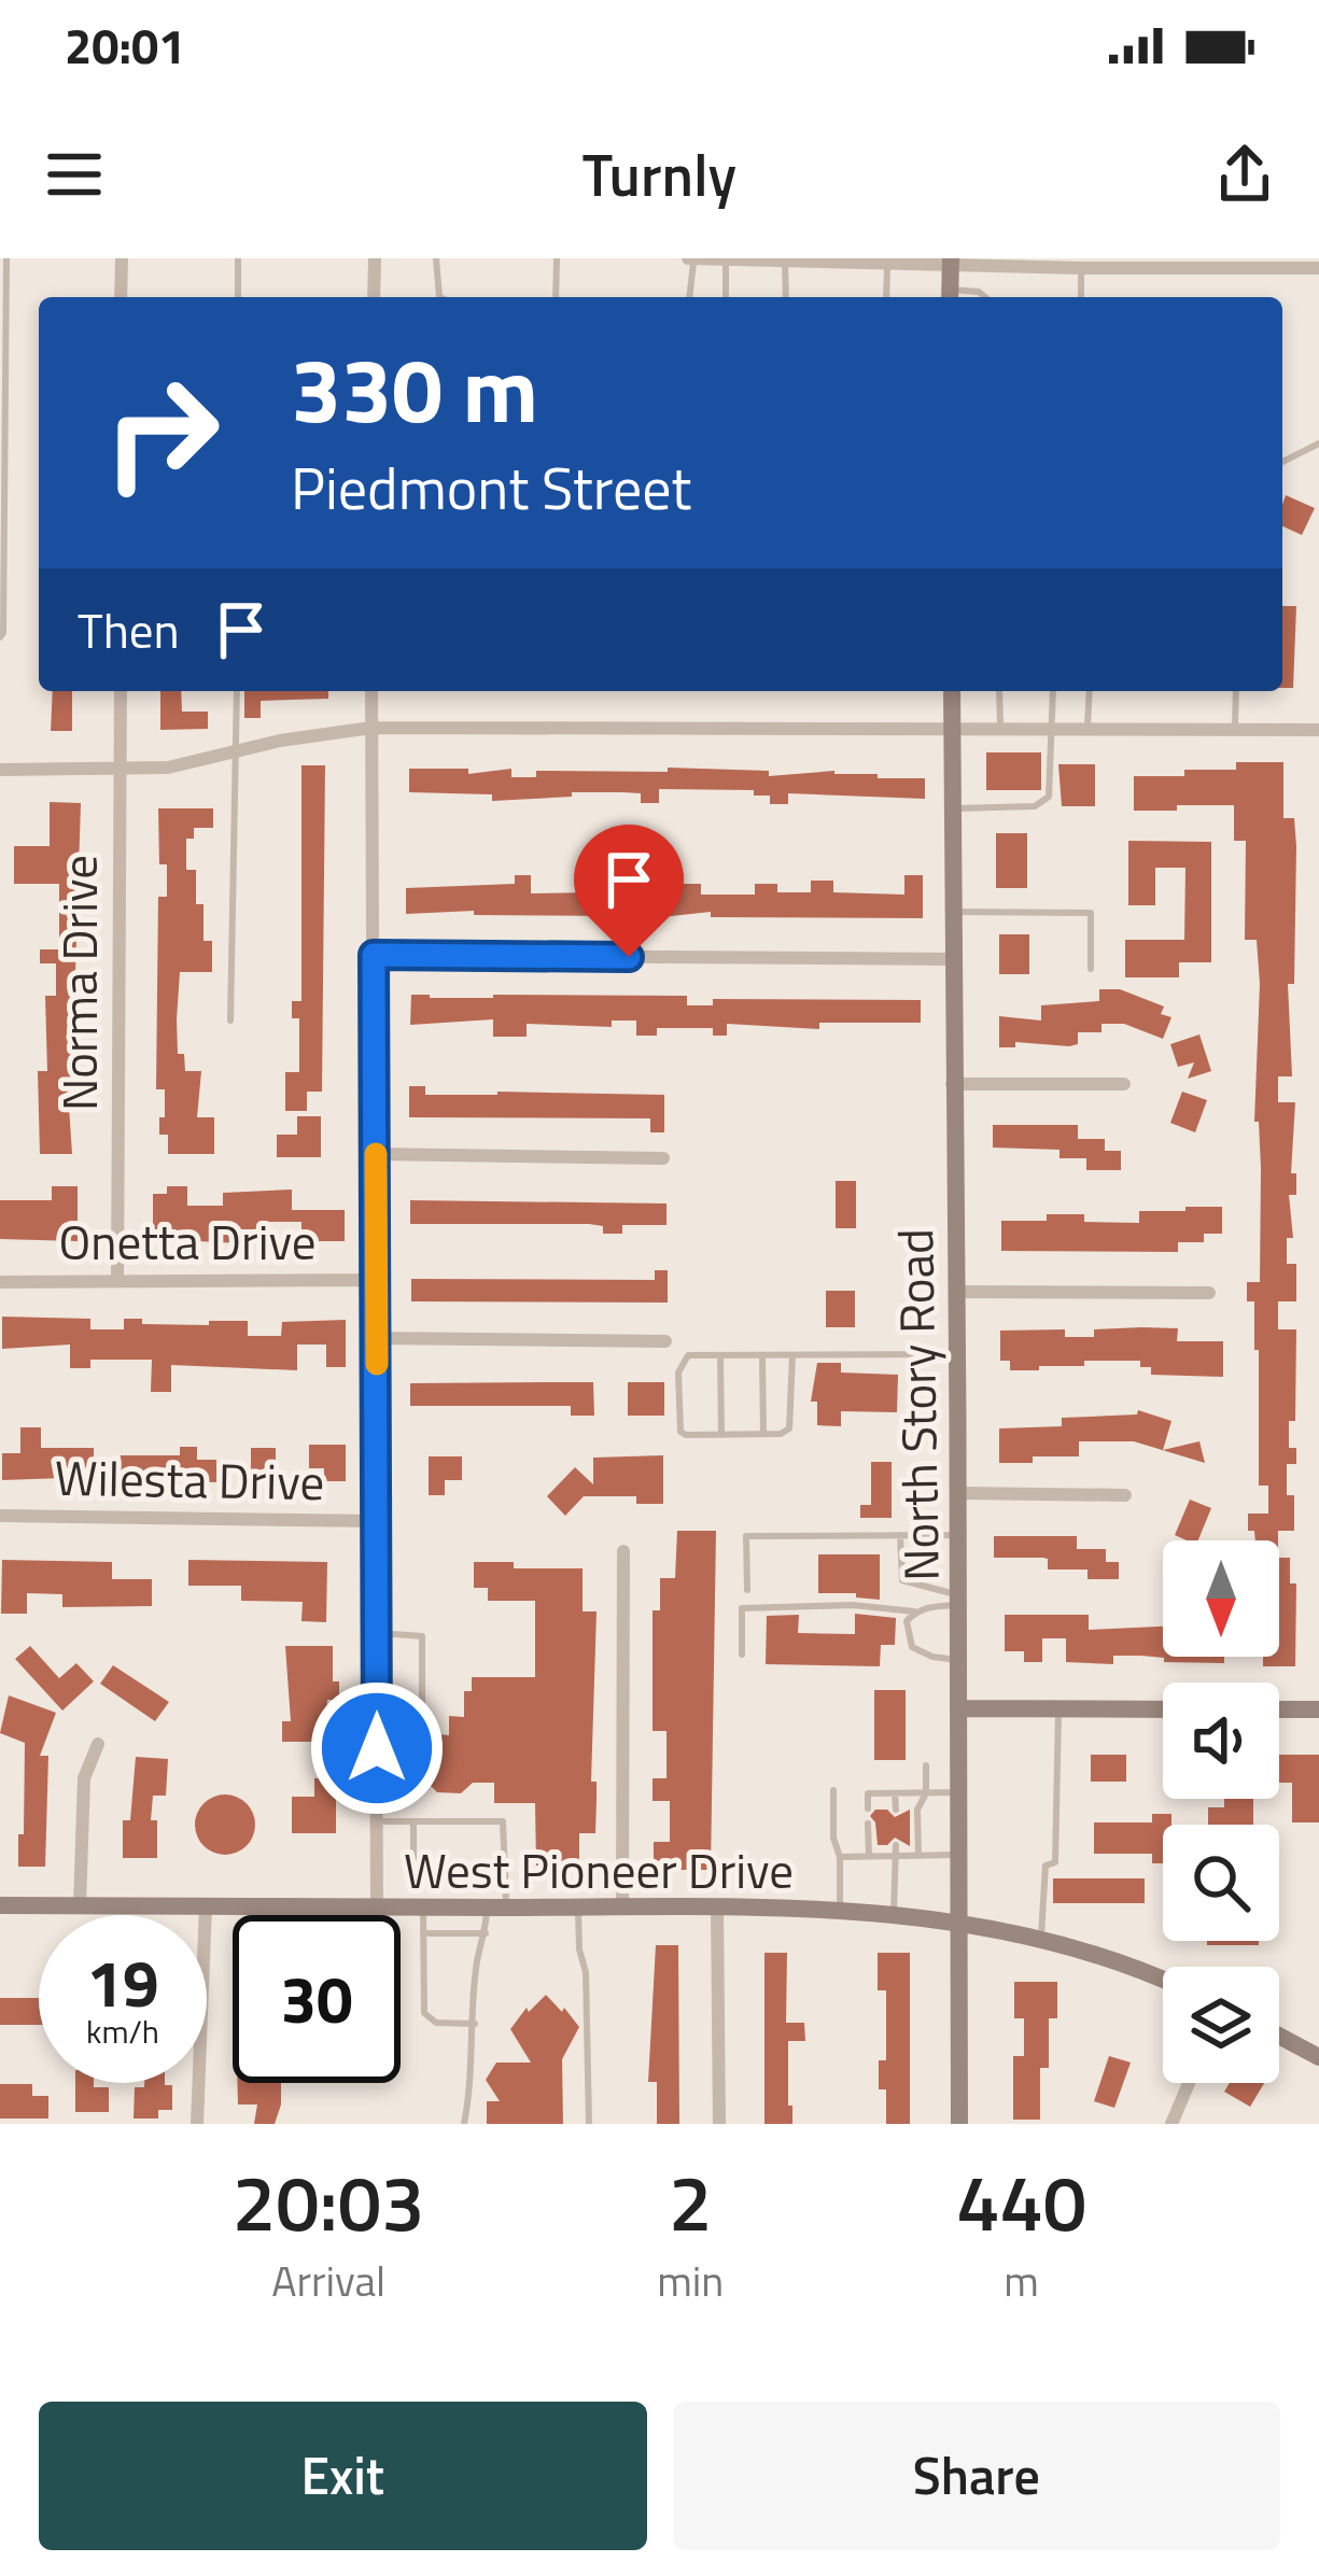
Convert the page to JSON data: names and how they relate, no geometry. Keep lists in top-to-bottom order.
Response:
{
  "streets": {
    "main road": ["North Story Road", "West Pioneer Drive"],
    "street": ["Norma Drive", "Onetta Drive", "Wilesta Drive"]
  },
  "crossings": [
    ["Norma Drive", "Onetta Drive"],
    ["North Story Road", "West Pioneer Drive"]
  ],
  "north": "bottom",
  "page": {
    "status": "20:01",
    "header": "Turnly",
    "turn": ["330 m", "Piedmont Street"],
    "then": "Then",
    "speed": "19 km/h",
    "limit": "30",
    "eta": [
      "20:03",
      "Arrival",
      "2",
      "min",
      "440",
      "m"
    ],
    "buttons": ["Exit", "Share"]
  }
}
